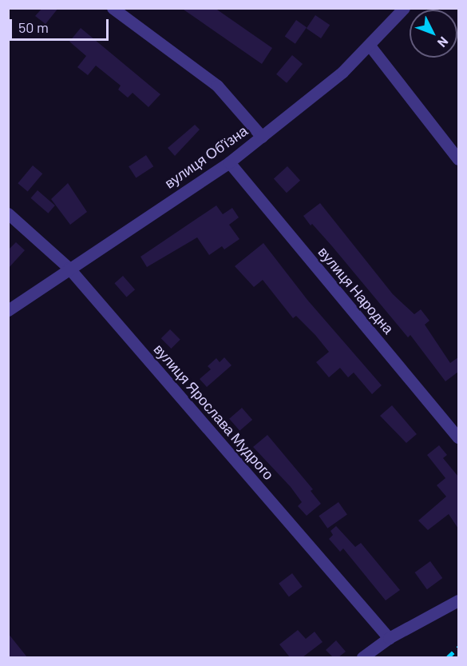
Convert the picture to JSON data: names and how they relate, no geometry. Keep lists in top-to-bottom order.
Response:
{
  "streets": {
    "street": ["вулиця Об'їзна", "вулиця Народна", "вулиця Ярослава Мудрого"]
  },
  "crossings": [
    ["вулиця Об'їзна", "вулиця Народна"],
    ["вулиця Об'їзна", "вулиця Ярослава Мудрого"]
  ],
  "scale_bar": "50 m",
  "north": "bottom right"
}
